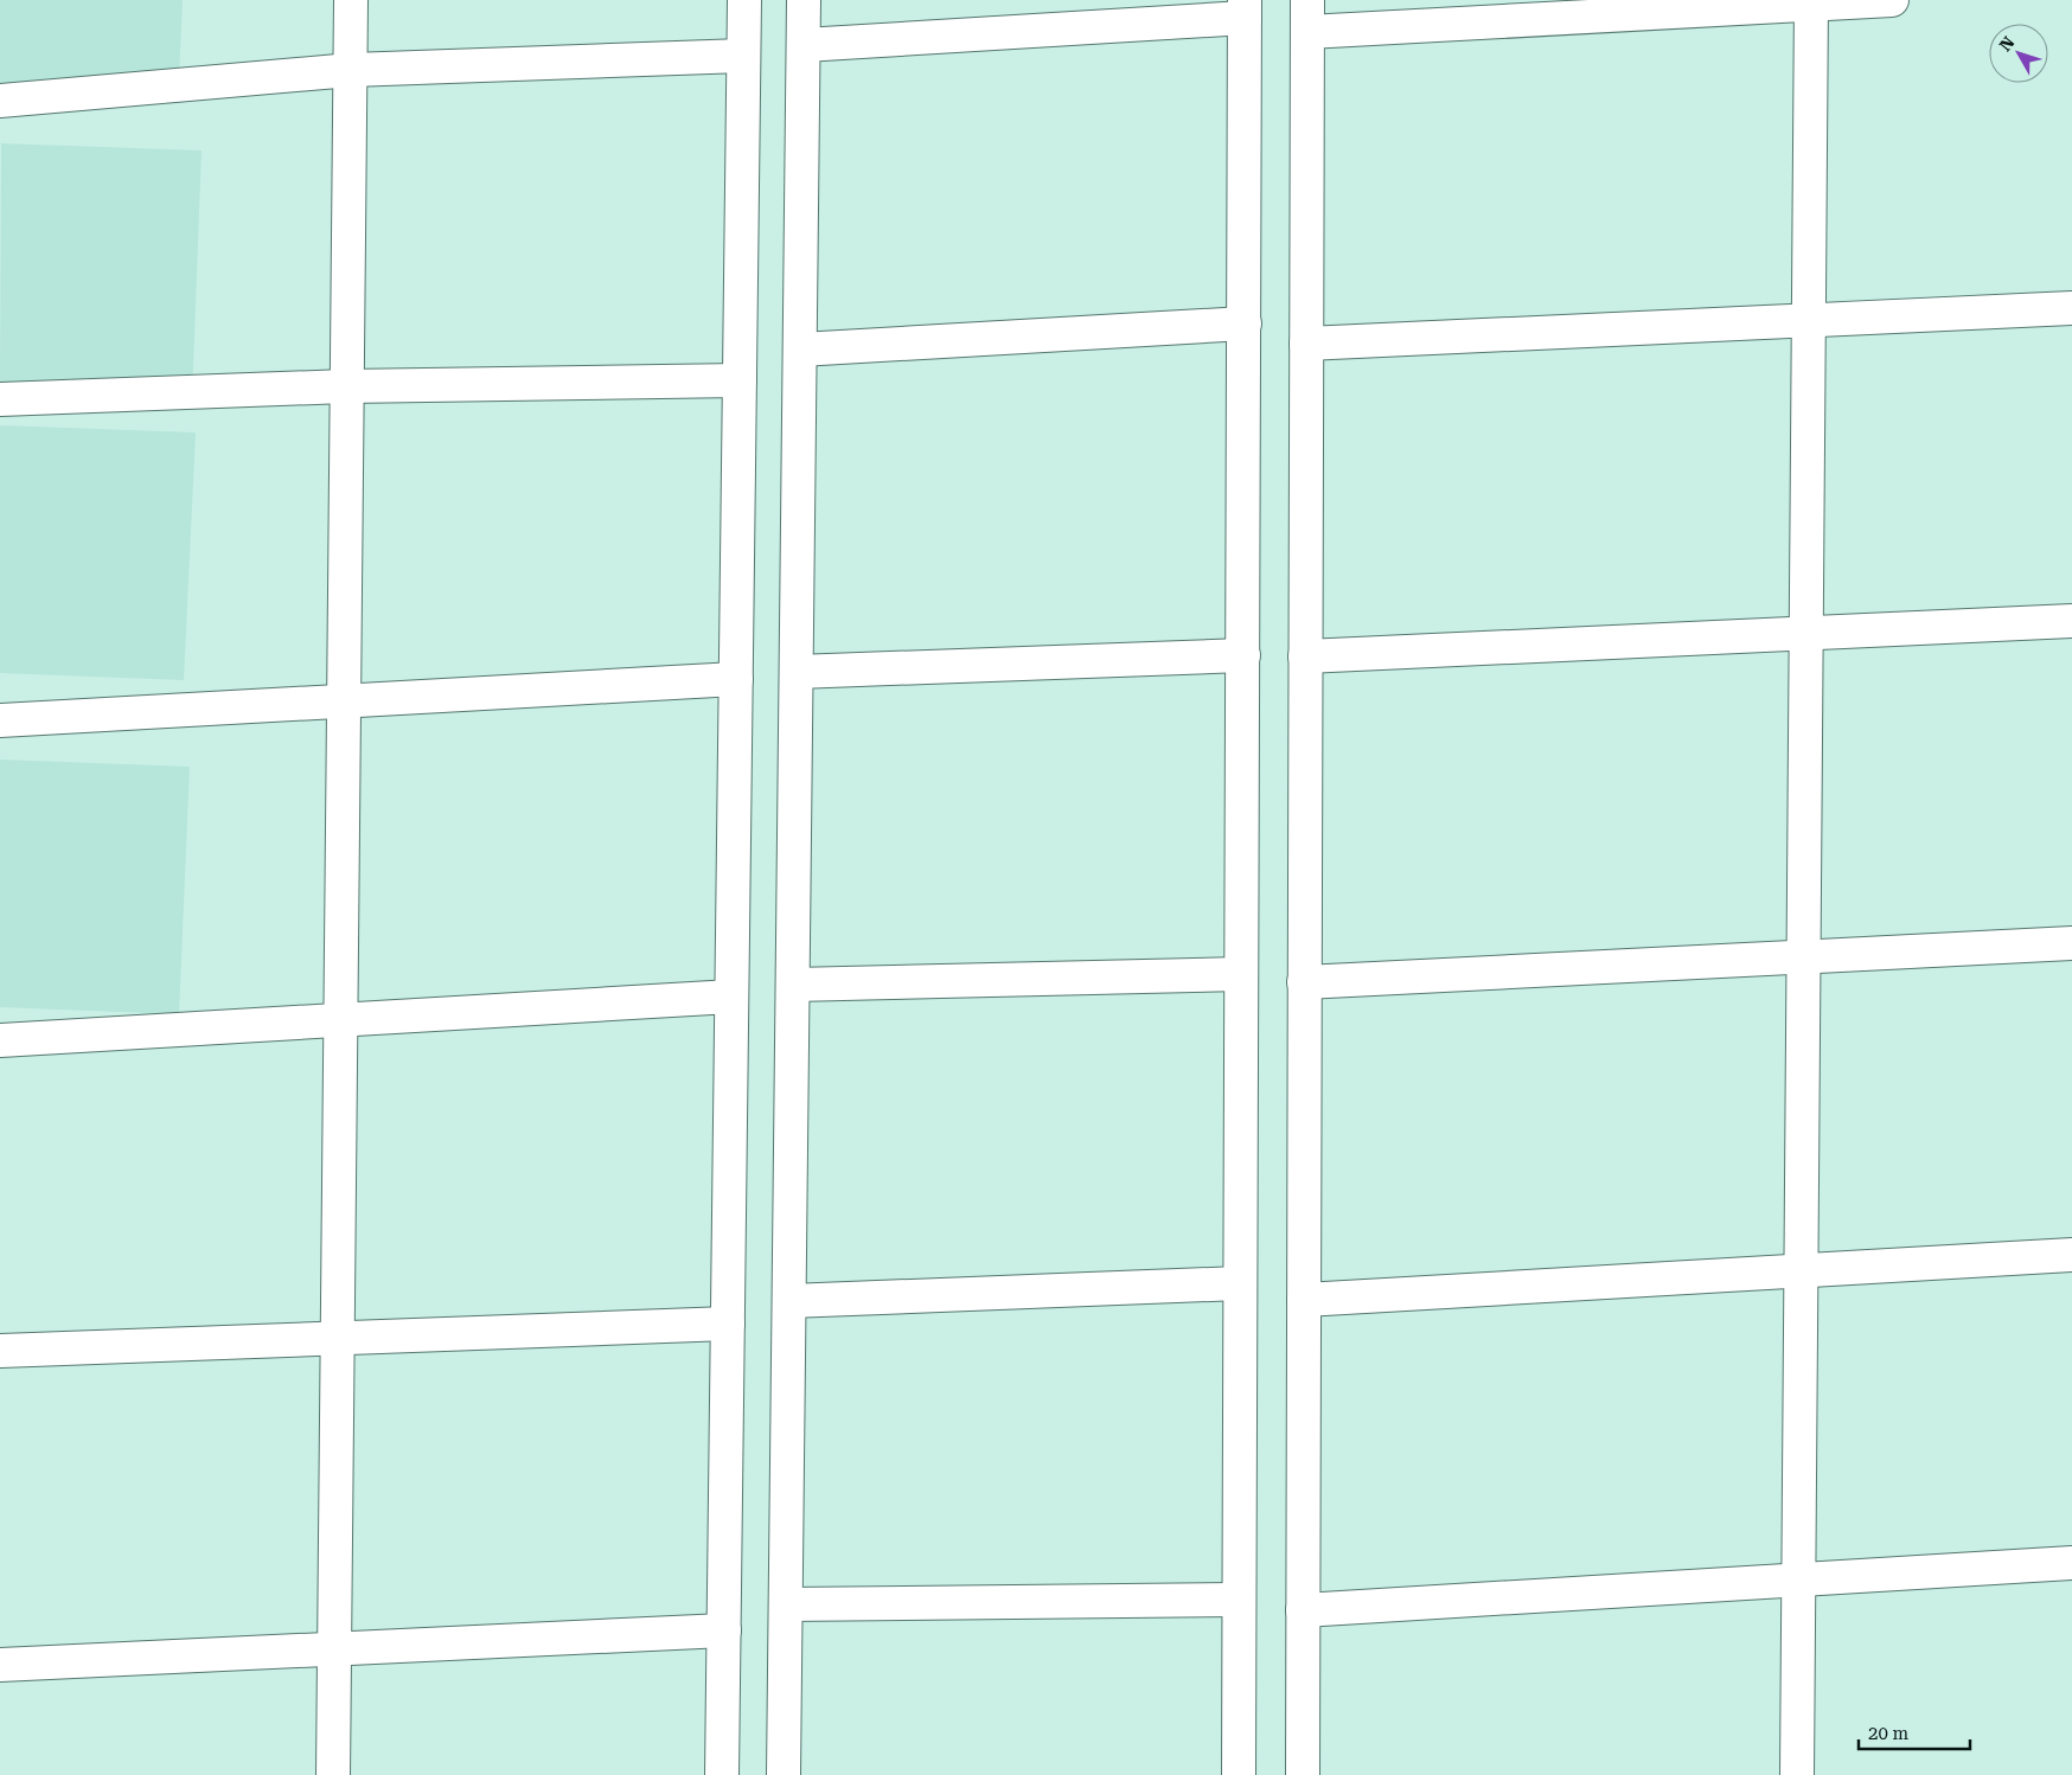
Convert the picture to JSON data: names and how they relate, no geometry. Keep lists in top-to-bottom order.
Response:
{
  "scale_bar": "20 m",
  "north": "top left"
}
